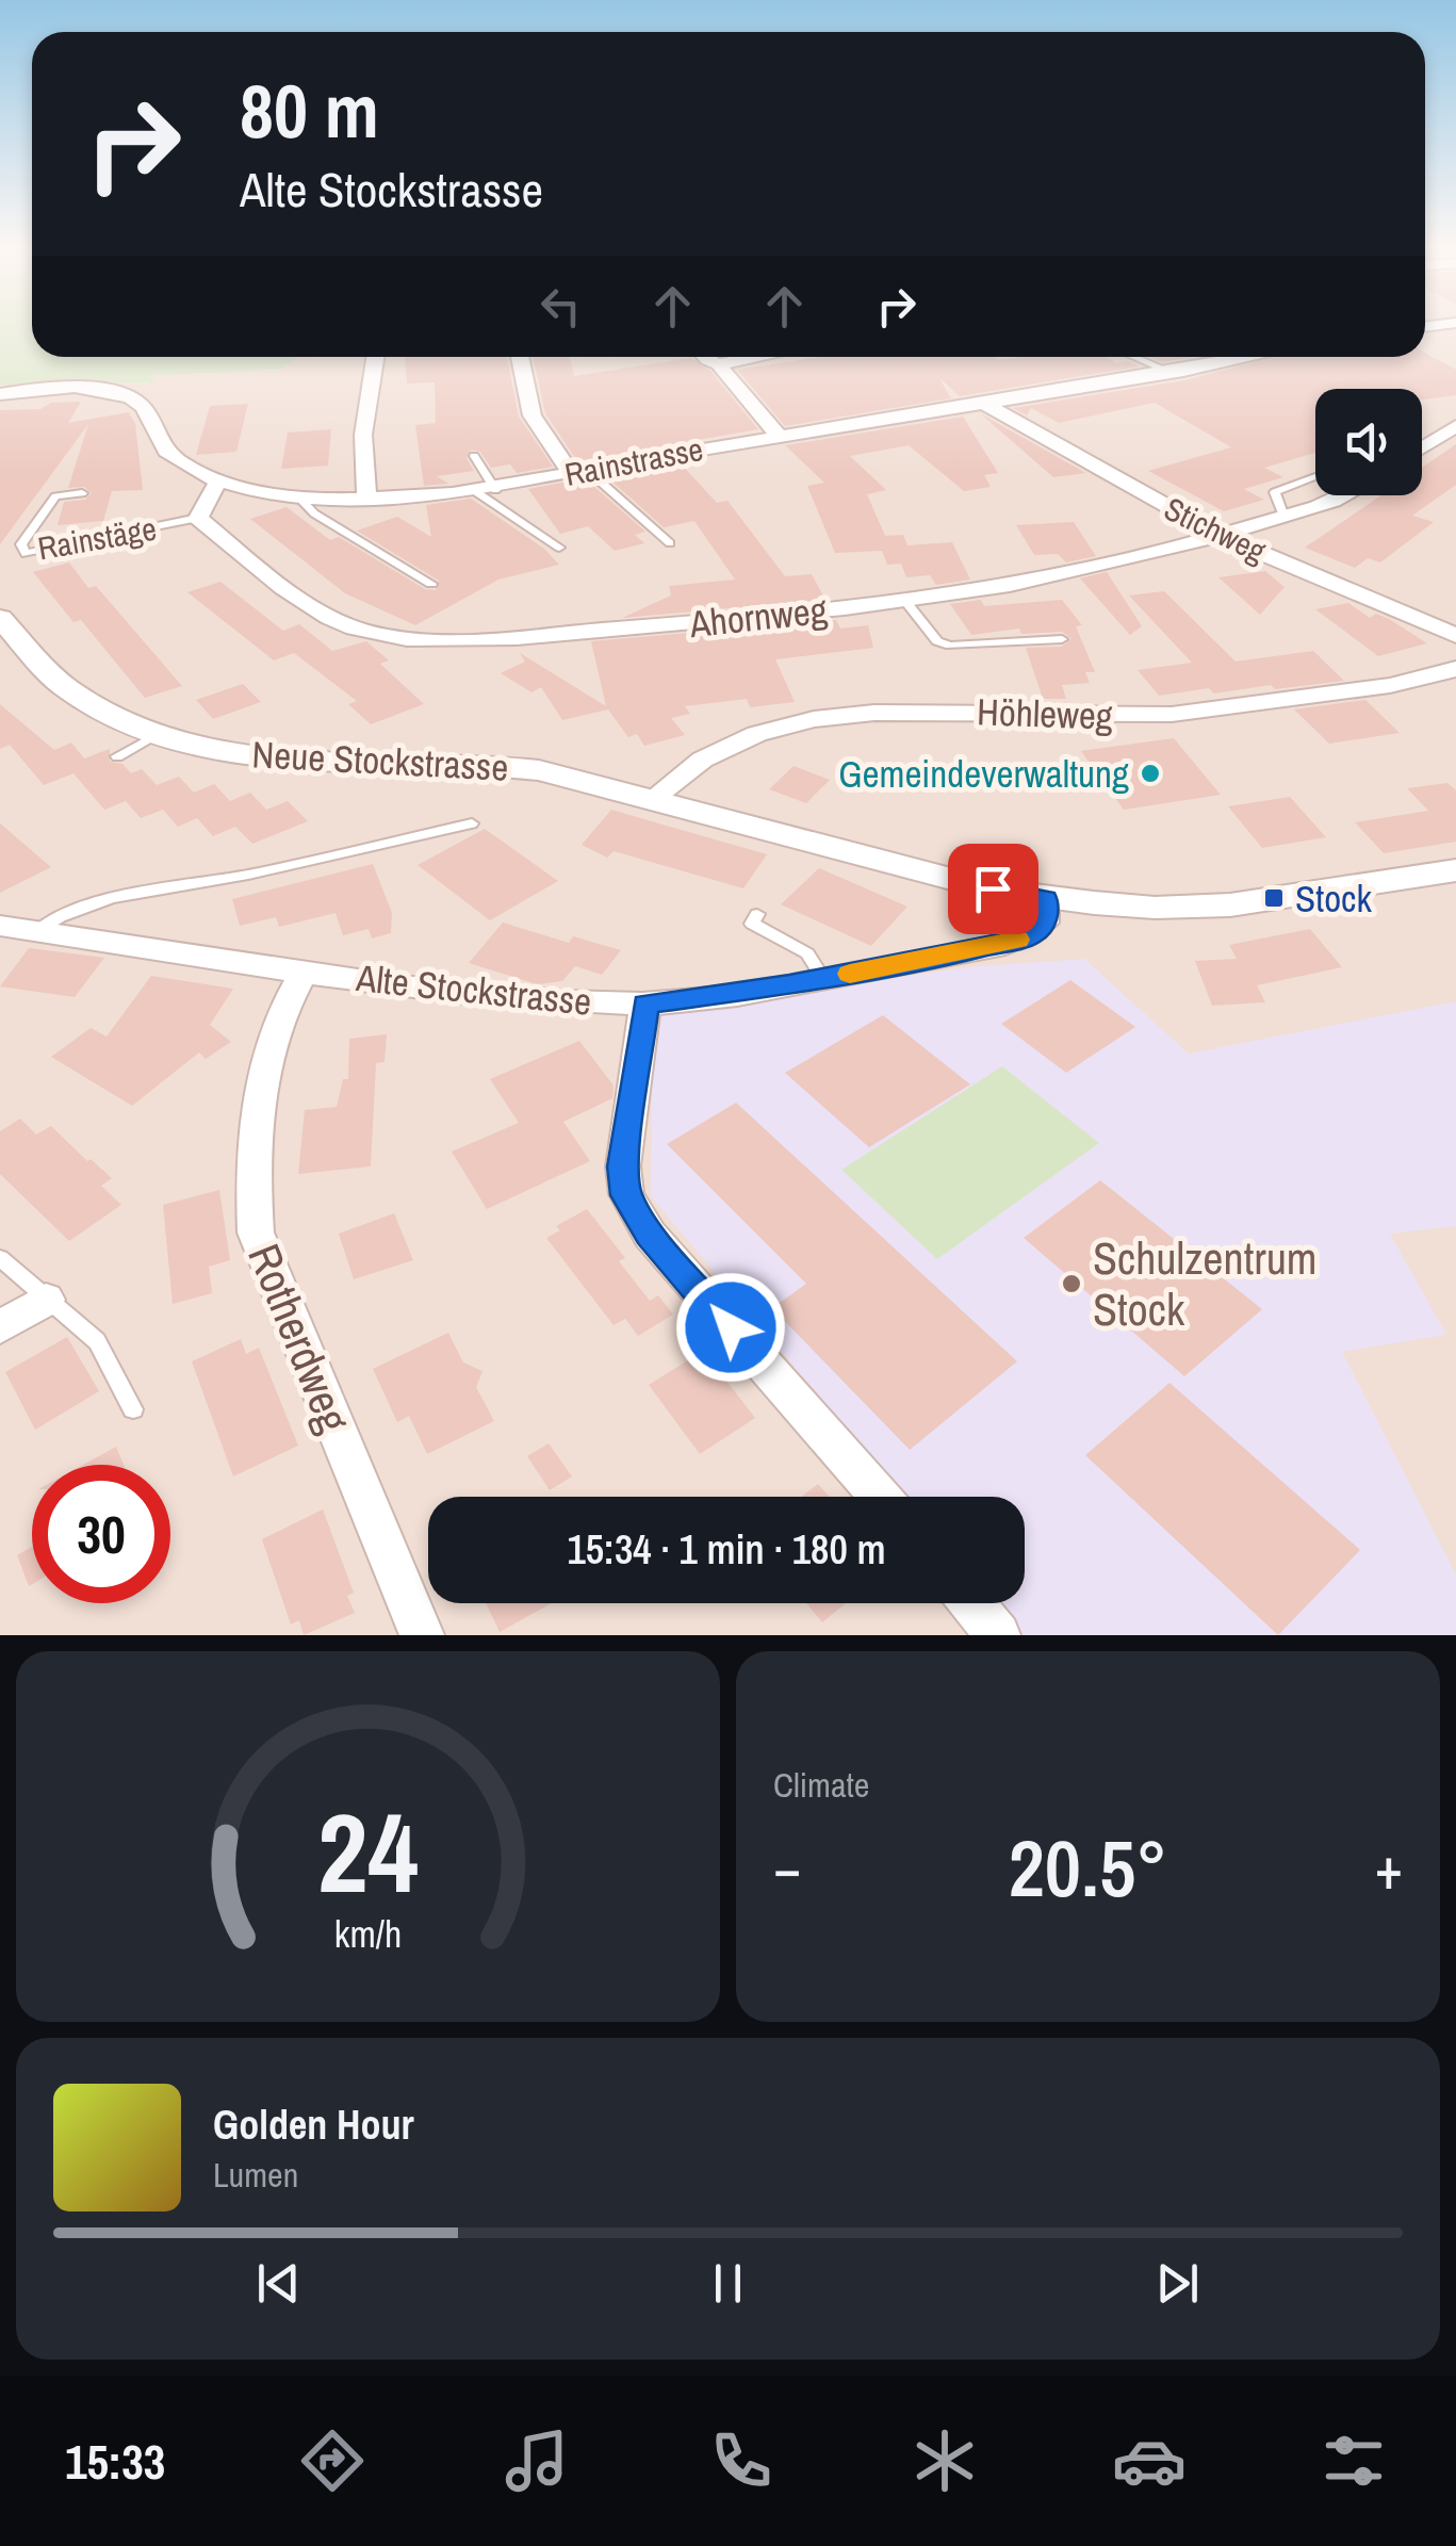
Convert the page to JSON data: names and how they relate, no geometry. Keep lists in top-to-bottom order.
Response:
{
  "streets": {
    "street": [
      "Rainstrasse",
      "Stichweg",
      "Ahornweg",
      "Höhleweg",
      "Neue Stockstrasse",
      "Alte Stockstrasse",
      "Rotherdweg"
    ],
    "lane": ["Rainstäge"]
  },
  "crossings": [
    ["Rainstrasse", "Stichweg"],
    ["Stichweg", "Ahornweg"],
    ["Rainstäge", "Ahornweg"],
    ["Höhleweg", "Neue Stockstrasse"],
    ["Neue Stockstrasse", "Alte Stockstrasse"],
    ["Alte Stockstrasse", "Rotherdweg"]
  ],
  "places": {
    "other": ["Gemeindeverwaltung", "Schulzentrum Stock"],
    "transit": ["Stock"]
  },
  "page": {
    "turn": ["80 m", "Alte Stockstrasse"],
    "limit": "30",
    "trip": "15:34 · 1 min · 180 m",
    "tile": "Climate",
    "heat": ["−", "20.5°", "+"],
    "song": ["Golden Hour", "Lumen"],
    "tabs": "15:33",
    "gauge": ["24", "km/h"]
  }
}
